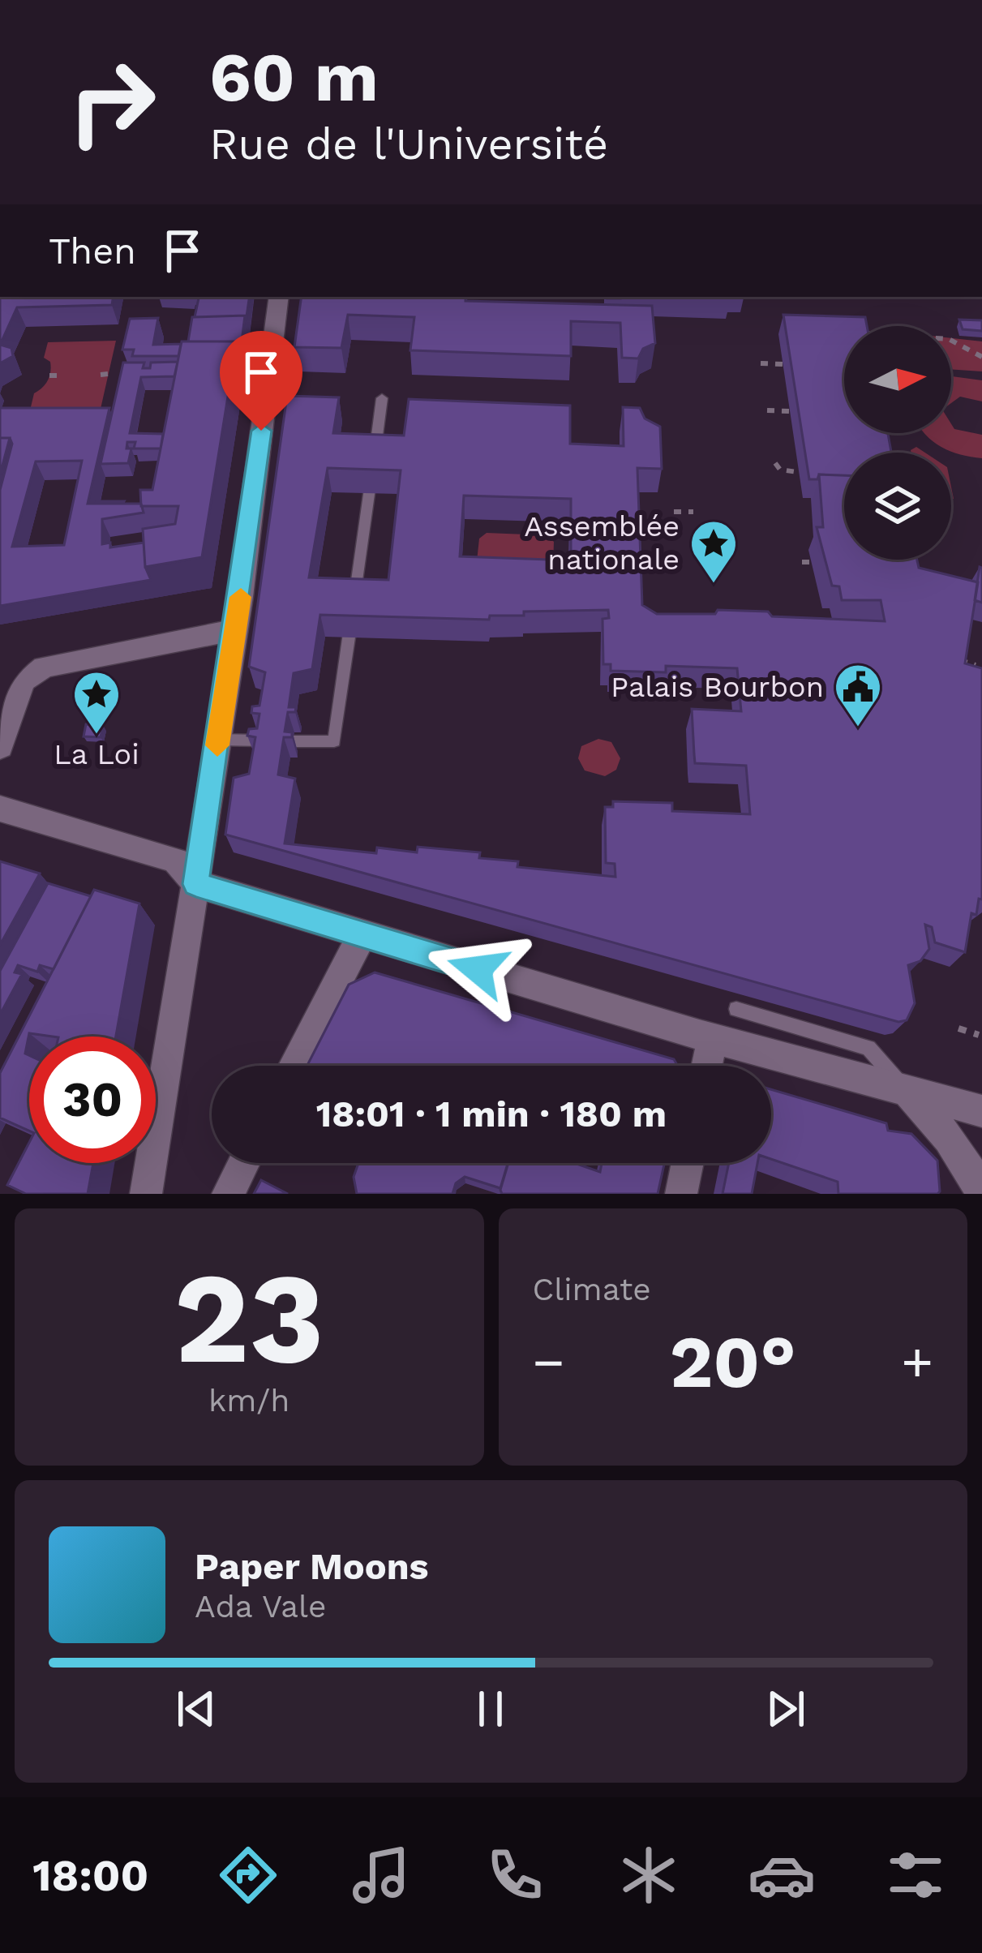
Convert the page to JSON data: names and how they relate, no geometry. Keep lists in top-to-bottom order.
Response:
{
  "places": {
    "place": ["Assemblée nationale", "La Loi"],
    "public building": ["Palais Bourbon"]
  },
  "north": "right",
  "page": {
    "turn": ["60 m", "Rue de l'Université"],
    "then": "Then",
    "limit": "30",
    "trip": "18:01 · 1 min · 180 m",
    "tile": [
      ["23", "km/h"],
      "Climate"
    ],
    "heat": ["−", "20°", "+"],
    "song": ["Paper Moons", "Ada Vale"],
    "tabs": "18:00"
  }
}
